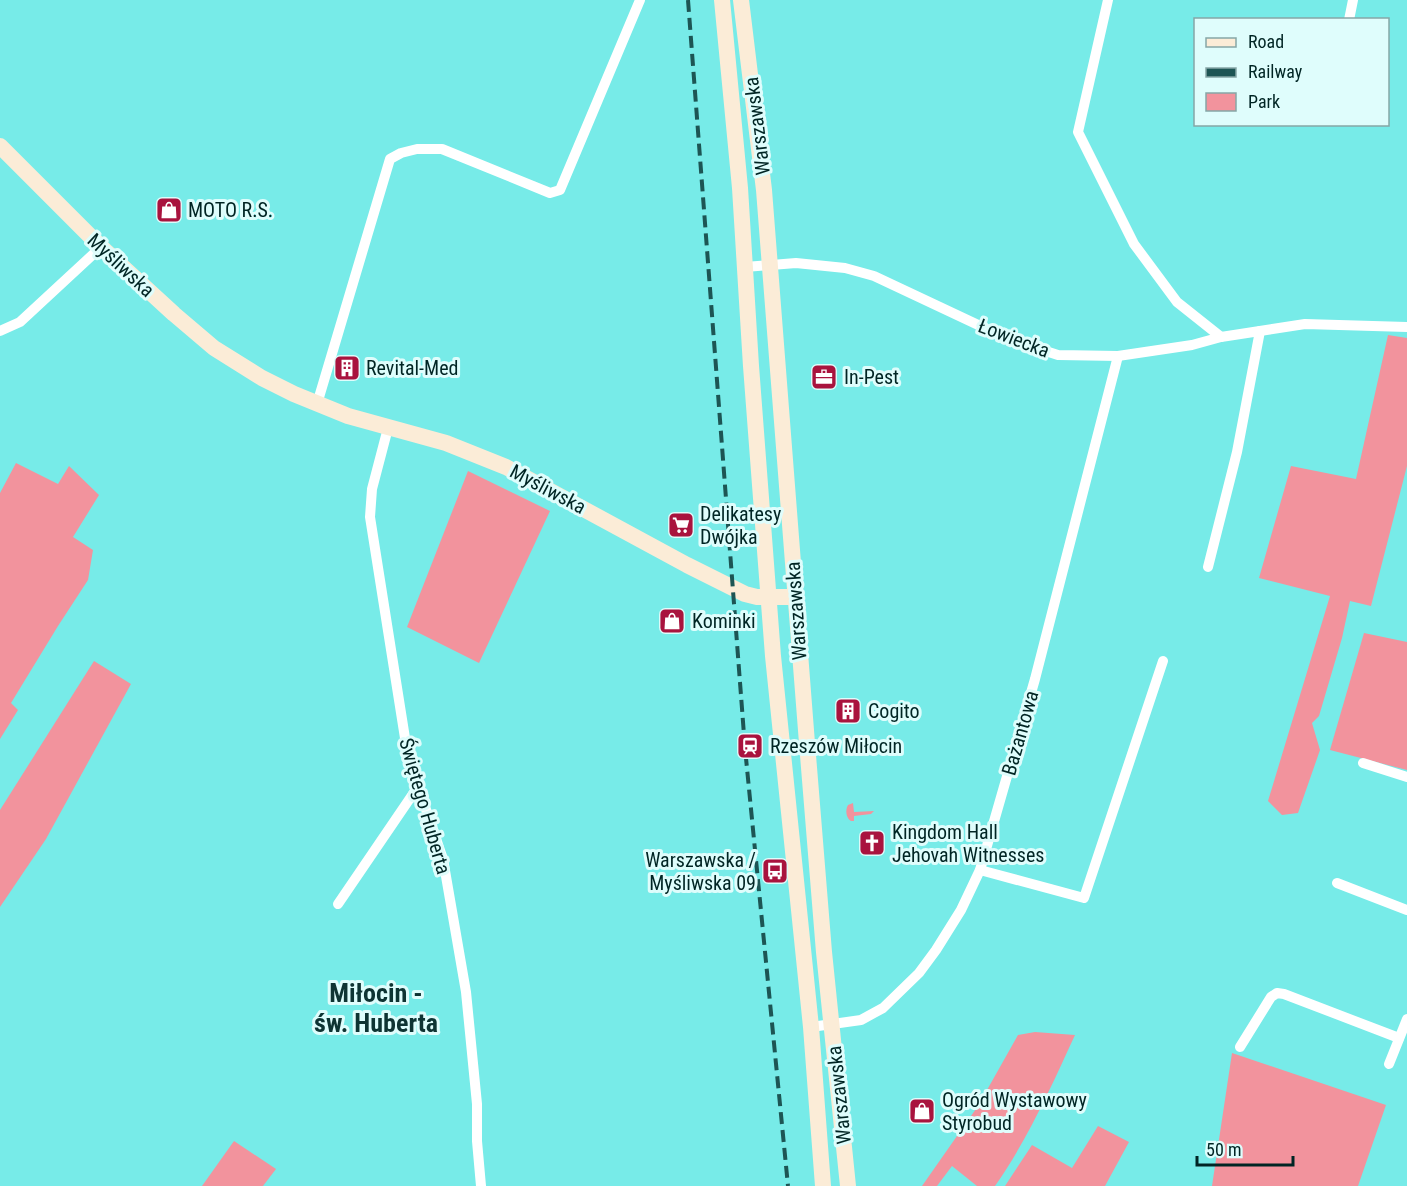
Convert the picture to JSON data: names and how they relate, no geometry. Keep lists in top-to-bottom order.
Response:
{
  "streets": {
    "main road": ["Warszawska", "Myśliwska"],
    "street": ["Łowiecka", "Bażantowa", "Świętego Huberta"]
  },
  "crossings": [
    ["Warszawska", "Myśliwska"],
    ["Warszawska", "Łowiecka"],
    ["Warszawska", "Bażantowa"],
    ["Myśliwska", "Świętego Huberta"],
    ["Łowiecka", "Bażantowa"]
  ],
  "districts": ["Miłocin - św. Huberta"],
  "places": {
    "shop": ["MOTO R.S.", "Kominki", "Ogród Wystawowy Styrobud"],
    "building": ["Revital-Med", "Cogito"],
    "office": ["In-Pest"],
    "supermarket": ["Delikatesy Dwójka"],
    "station": ["Rzeszów Miłocin"],
    "church": ["Kingdom Hall Jehovah Witnesses"],
    "bus stop": ["Warszawska / Myśliwska 09"]
  },
  "legend": ["Road", "Railway", "Park"],
  "scale_bar": "50 m"
}
